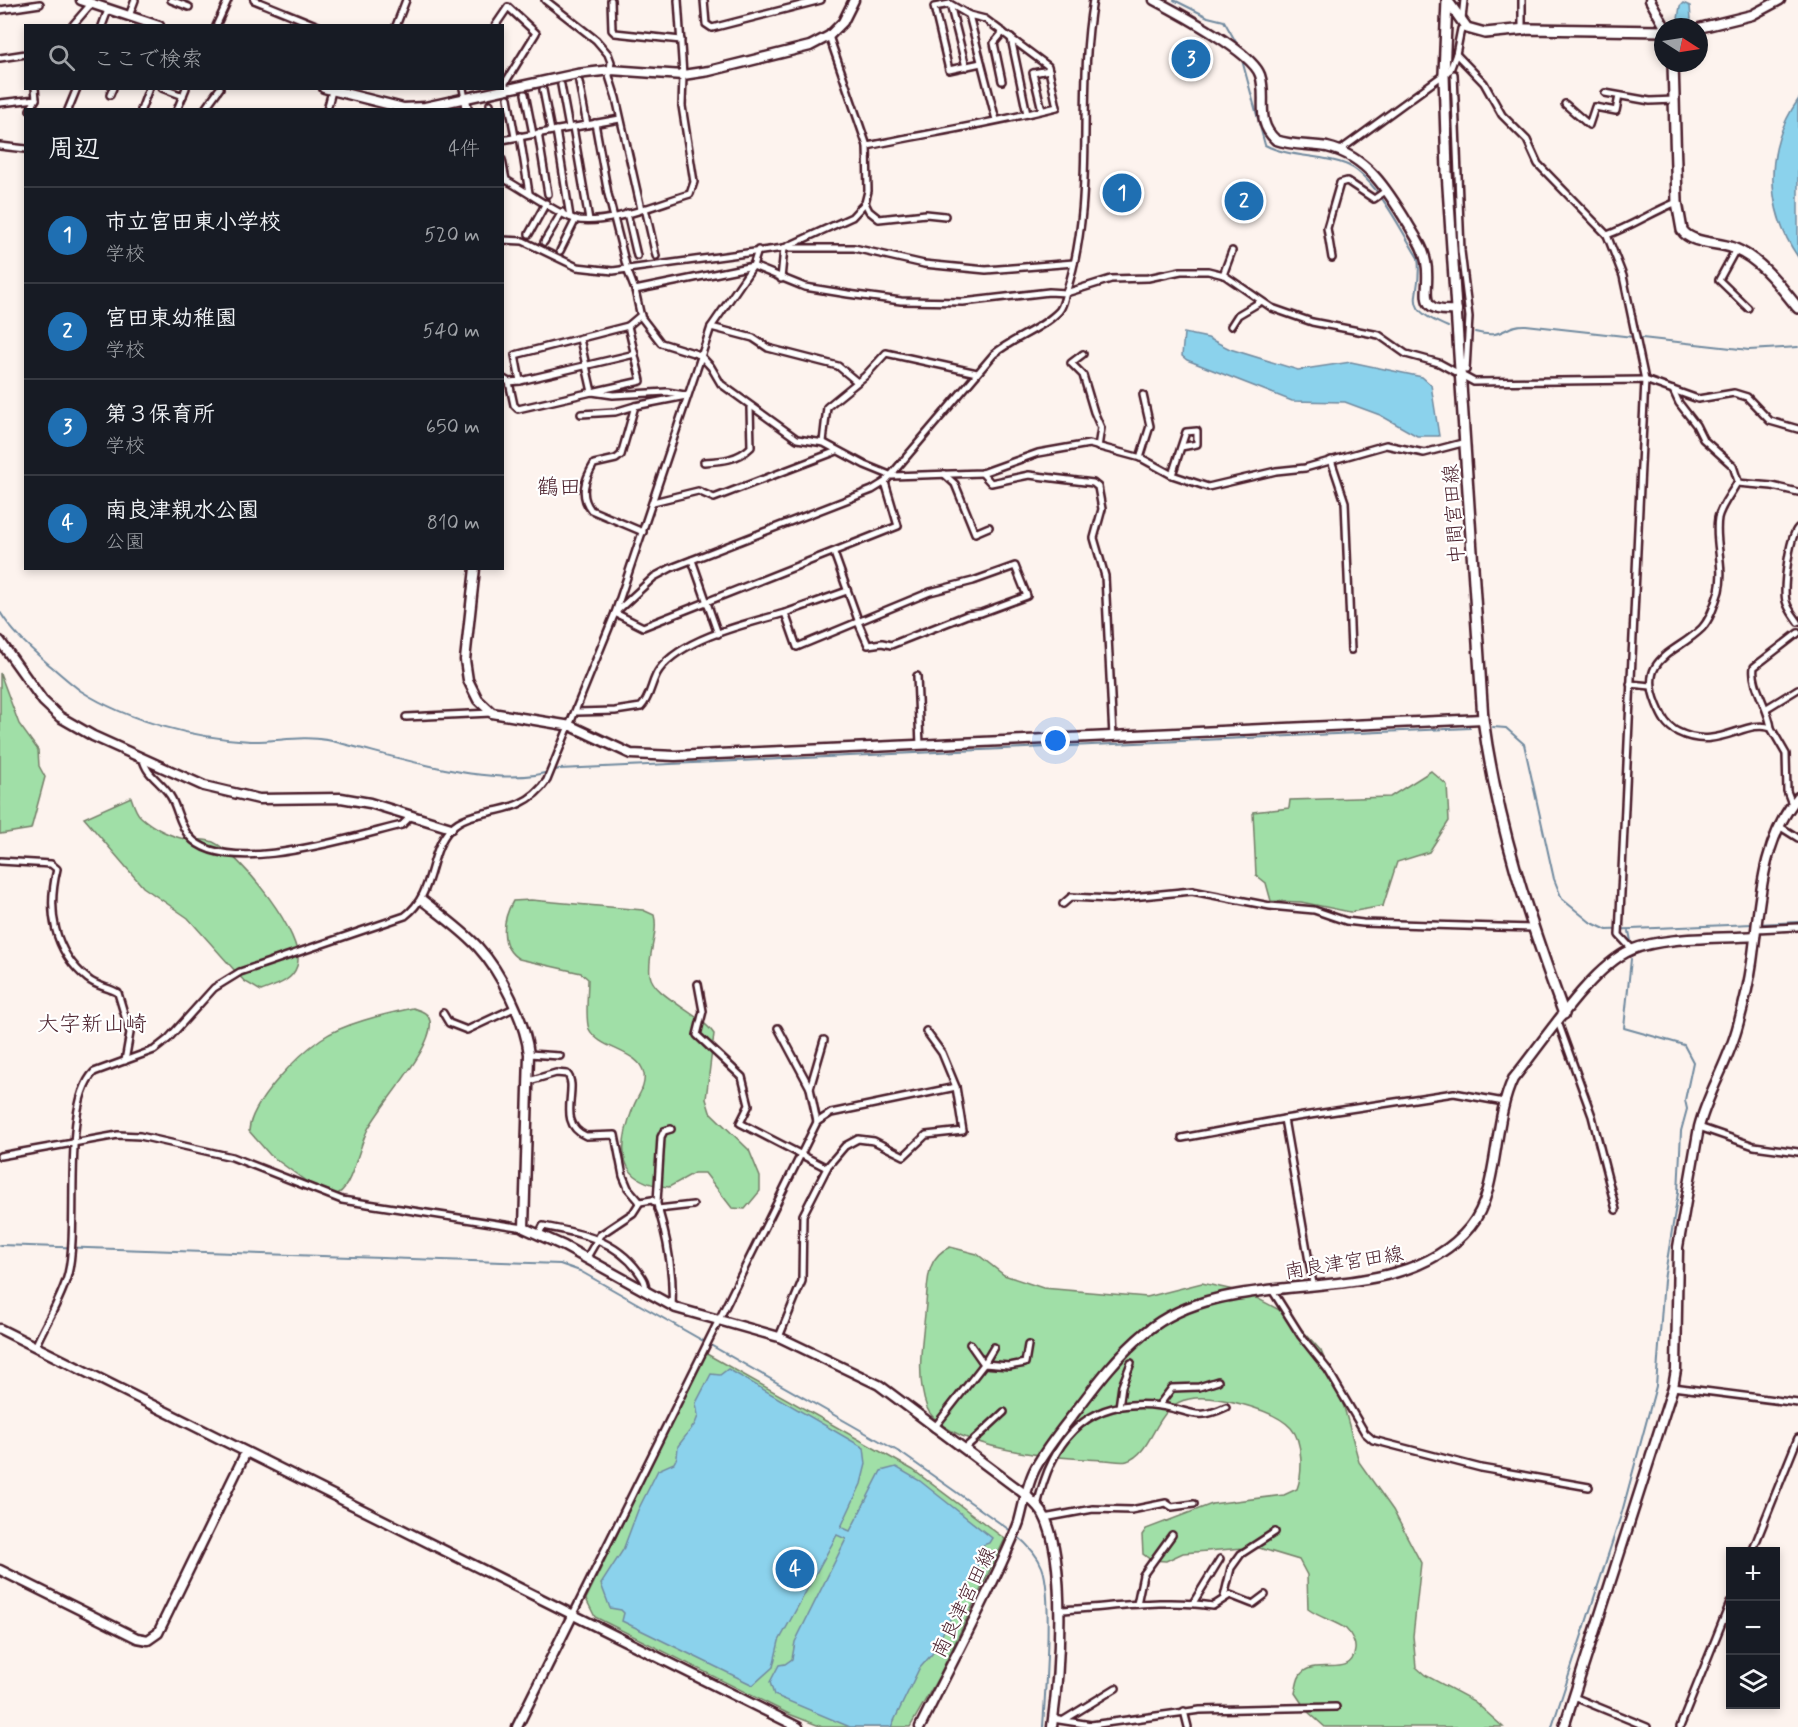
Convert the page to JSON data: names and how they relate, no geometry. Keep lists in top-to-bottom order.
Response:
{
  "streets": {
    "main road": ["中間宮田線"],
    "street": ["南良津宮田線"]
  },
  "crossings": [
    ["中間宮田線", "南良津宮田線"]
  ],
  "districts": ["鶴田", "大字新山崎"],
  "north": "right",
  "page": {
    "search": "ここで検索",
    "pins": [
      "3",
      "1",
      "2",
      "4"
    ],
    "heading": ["周辺", "4件"],
    "list": [
      {
        "mark": "1",
        "name": "市立宮田東小学校",
        "note": "学校",
        "value": "520 m"
      },
      {
        "mark": "2",
        "name": "宮田東幼稚園",
        "note": "学校",
        "value": "540 m"
      },
      {
        "mark": "3",
        "name": "第３保育所",
        "note": "学校",
        "value": "650 m"
      },
      {
        "mark": "4",
        "name": "南良津親水公園",
        "note": "公園",
        "value": "810 m"
      }
    ],
    "map_buttons": ["+", "−"]
  }
}
